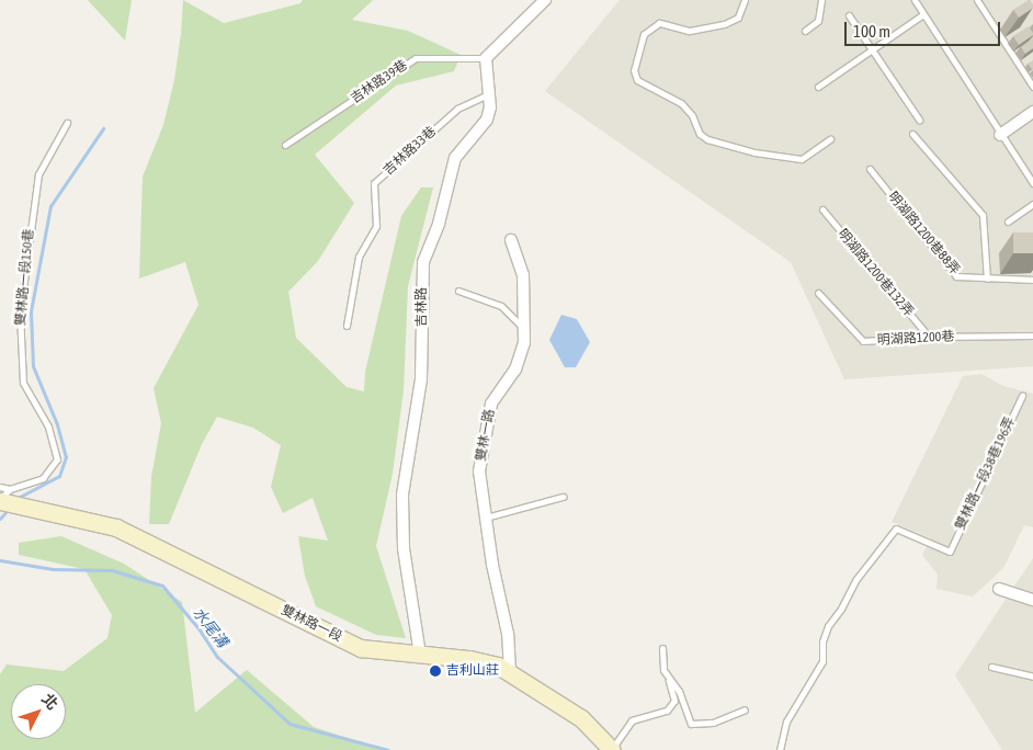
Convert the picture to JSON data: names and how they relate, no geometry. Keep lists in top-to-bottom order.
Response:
{
  "streets": {
    "street": ["吉林路", "雙林一路", "雙林路一段"],
    "lane": [
      "吉林路39巷",
      "吉林路33巷",
      "明湖路1200巷88弄",
      "明湖路1200巷132弄",
      "雙林路一段150巷",
      "明湖路1200巷",
      "雙林路一段38巷196弄"
    ]
  },
  "crossings": [
    ["吉林路39巷", "吉林路"],
    ["吉林路33巷", "吉林路"],
    ["明湖路1200巷132弄", "明湖路1200巷"],
    ["雙林路一段150巷", "雙林路一段"],
    ["吉林路", "雙林路一段"],
    ["雙林一路", "雙林路一段"]
  ],
  "water": ["水尾溝"],
  "places": ["吉利山莊"],
  "scale_bar": "100 m",
  "north": "top right"
}
